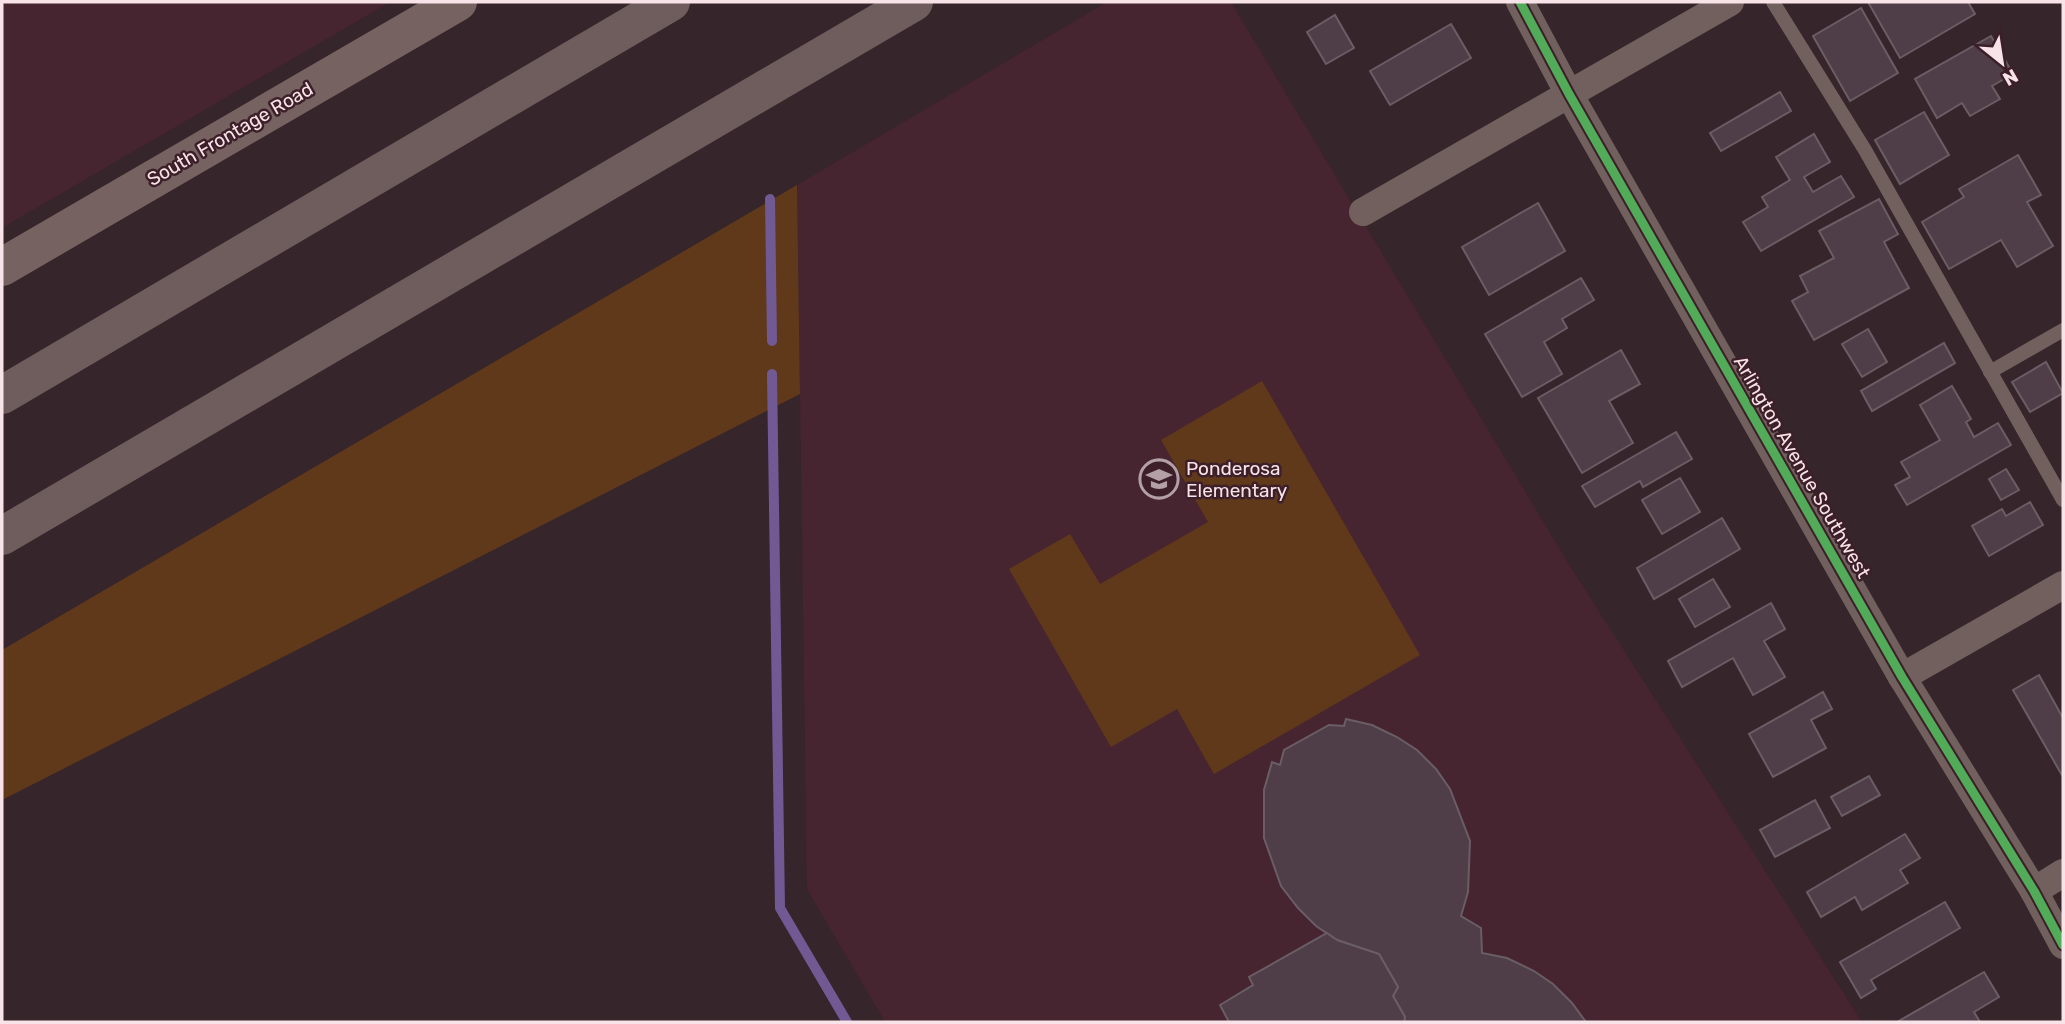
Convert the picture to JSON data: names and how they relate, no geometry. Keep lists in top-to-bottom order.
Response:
{
  "streets": {
    "main road": ["South Frontage Road"],
    "street": ["Arlington Avenue Southwest"]
  },
  "places": {
    "school or university": ["Ponderosa Elementary"]
  },
  "north": "bottom right"
}
